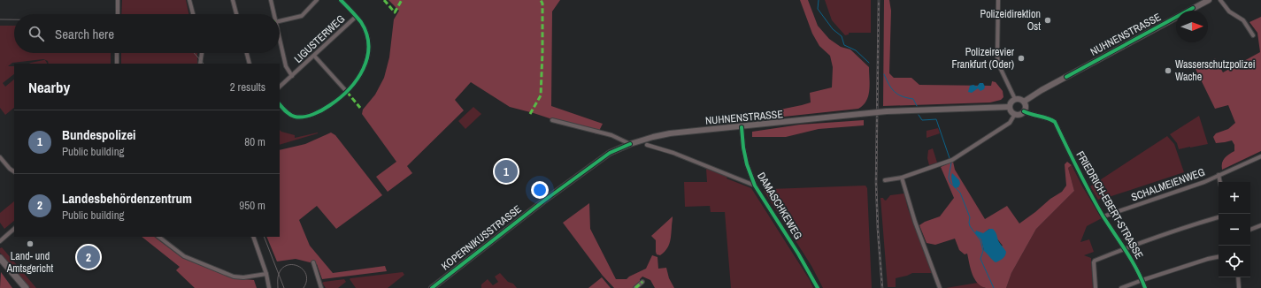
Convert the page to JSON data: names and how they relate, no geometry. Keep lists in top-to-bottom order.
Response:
{
  "streets": {
    "main road": ["NUHNENSTRASSE", "KOPERNIKUSSTRASSE"],
    "street": [
      "LIGUSTERWEG",
      "SCHALMEIENWEG",
      "FRIEDRICH-EBERT-STRASSE",
      "DAMASCHKEWEG"
    ]
  },
  "crossings": [
    ["NUHNENSTRASSE", "FRIEDRICH-EBERT-STRASSE"],
    ["NUHNENSTRASSE", "DAMASCHKEWEG"],
    ["NUHNENSTRASSE", "KOPERNIKUSSTRASSE"],
    ["SCHALMEIENWEG", "FRIEDRICH-EBERT-STRASSE"]
  ],
  "places": [
    "Polizeidirektion Ost",
    "Polizeirevier Frankfurt (Oder)",
    "Wasserschutzpolizei Wache",
    "Land- und Amtsgericht"
  ],
  "north": "right",
  "page": {
    "search": "Search here",
    "heading": ["Nearby", "2 results"],
    "list": [
      {
        "mark": "1",
        "name": "Bundespolizei",
        "note": "Public building",
        "value": "80 m"
      },
      {
        "mark": "2",
        "name": "Landesbehördenzentrum",
        "note": "Public building",
        "value": "950 m"
      }
    ],
    "pins": ["1", "2"],
    "map_buttons": ["+", "−"]
  }
}
